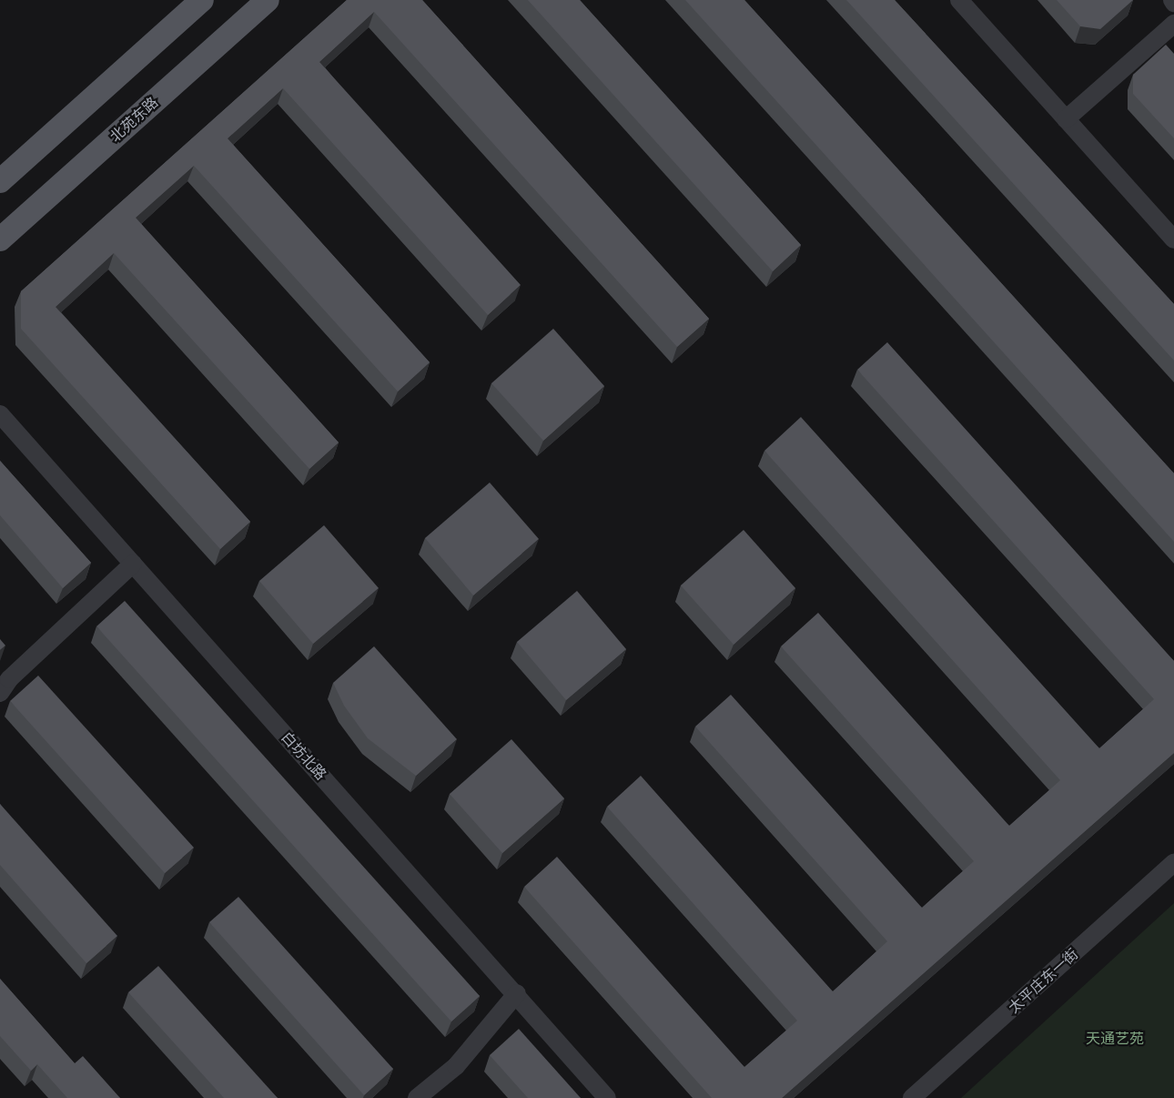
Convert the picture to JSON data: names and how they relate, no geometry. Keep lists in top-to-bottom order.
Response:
{
  "streets": {
    "main road": ["北苑东路"],
    "street": ["白坊北路", "太平庄东一街"]
  },
  "parks": ["天通艺苑"]
}
